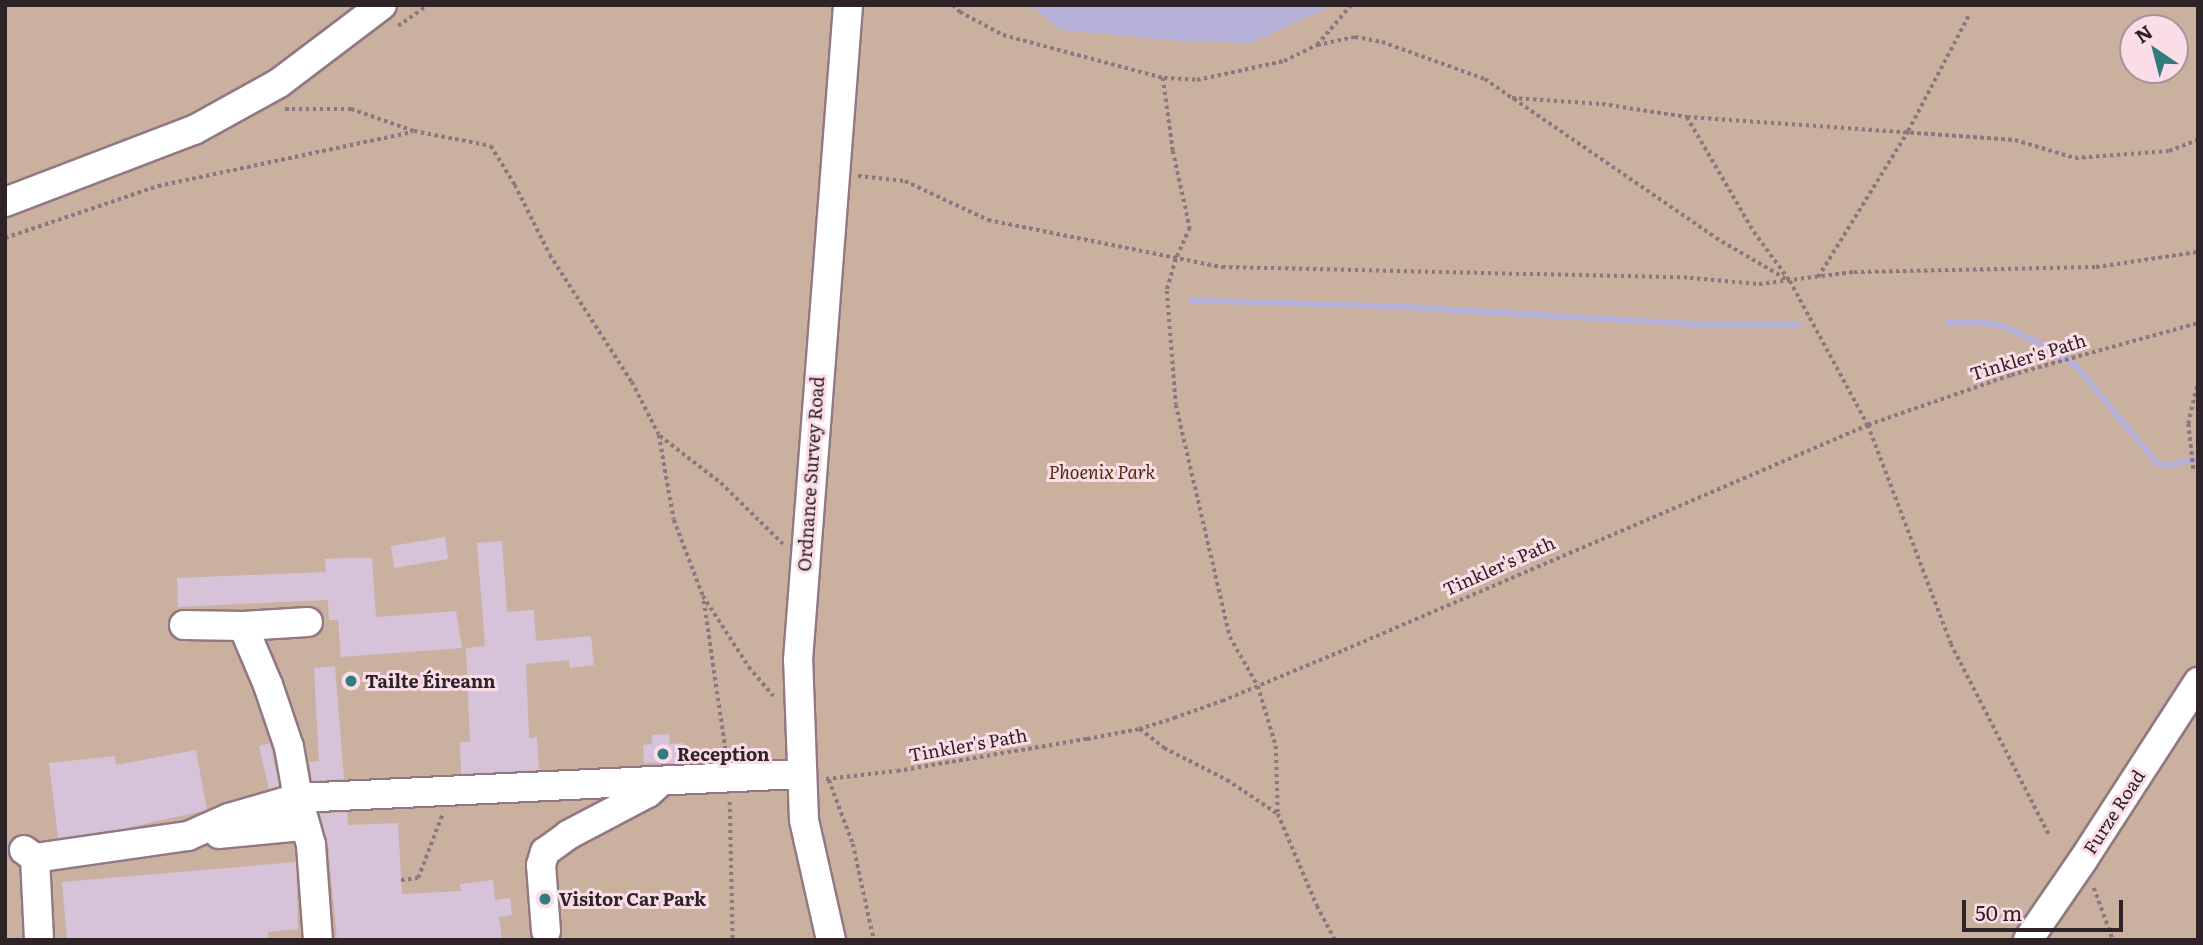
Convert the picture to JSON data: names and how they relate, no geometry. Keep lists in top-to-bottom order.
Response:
{
  "streets": {
    "street": ["Ordnance Survey Road", "Furze Road"],
    "path": ["Tinkler's Path"]
  },
  "crossings": [
    ["Tinkler's Path", "Ordnance Survey Road"]
  ],
  "parks": ["Phoenix Park"],
  "places": ["Tailte Éireann", "Reception", "Visitor Car Park"],
  "scale_bar": "50 m",
  "north": "top left"
}
